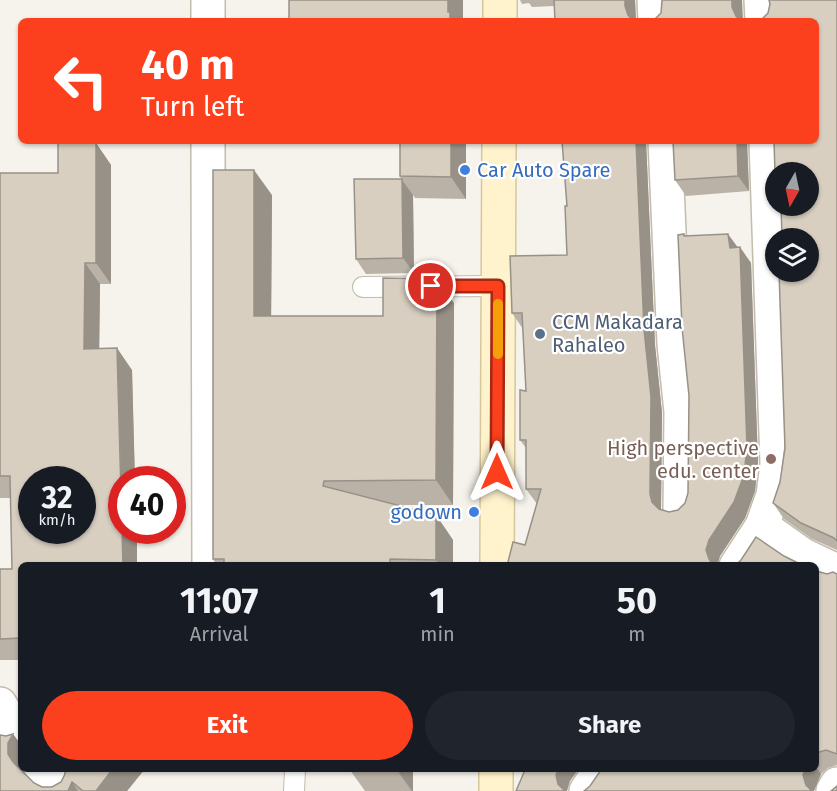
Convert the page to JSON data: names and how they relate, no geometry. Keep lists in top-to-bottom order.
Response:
{
  "places": [
    "Car Auto Spare",
    "CCM Makadara Rahaleo",
    "High perspective edu. center",
    "godown"
  ],
  "north": "bottom",
  "page": {
    "turn": ["40 m", "Turn left"],
    "speed": "32 km/h",
    "limit": "40",
    "eta": [
      "11:07",
      "Arrival",
      "1",
      "min",
      "50",
      "m"
    ],
    "buttons": ["Exit", "Share"]
  }
}
